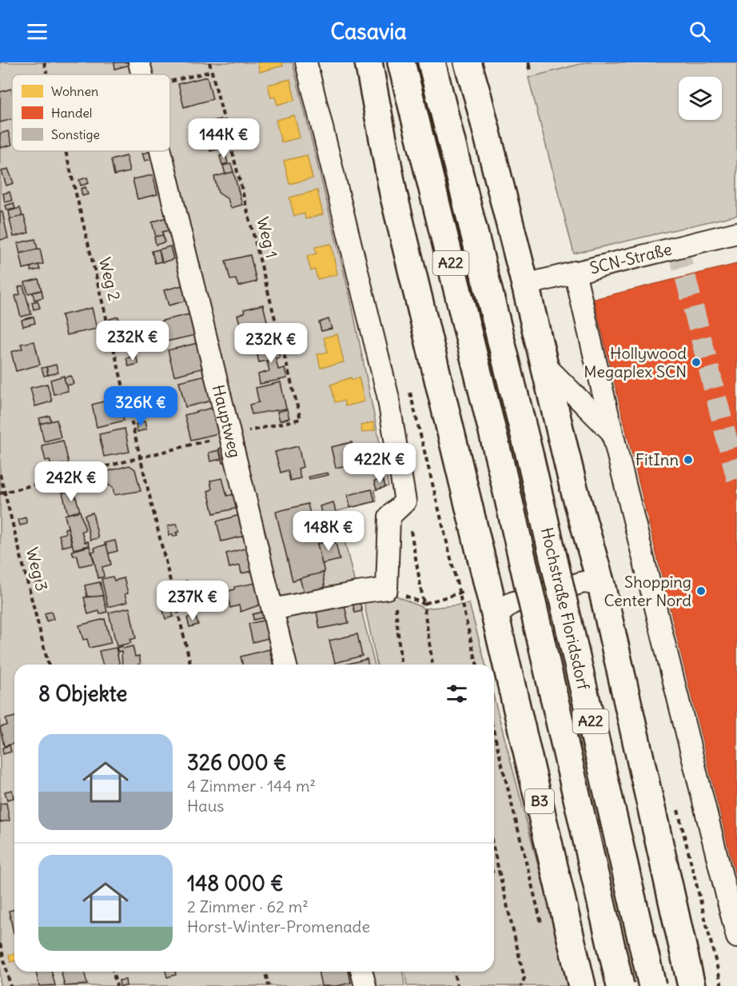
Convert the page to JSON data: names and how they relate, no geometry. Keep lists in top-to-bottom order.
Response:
{
  "streets": {
    "main road": ["A22", "Hochstraße Floridsdorf", "B3"],
    "street": ["SCN-Straße", "Hauptweg"],
    "path": ["Weg 1", "Weg 2", "Weg 3"]
  },
  "crossings": [
    ["Weg 1", "Hauptweg"]
  ],
  "places": ["Hollywood Megaplex SCN", "FitInn", "Shopping Center Nord"],
  "legend": ["Wohnen", "Handel", "Sonstige"],
  "page": {
    "header": "Casavia",
    "price": [
      "144K €",
      "232K €",
      "232K €",
      "326K €",
      "422K €",
      "242K €",
      "148K €",
      "237K €"
    ],
    "heading": "8 Objekte",
    "list": [
      {
        "name": "326 000 €",
        "note": "4 Zimmer · 144 m² · Haus"
      },
      {
        "name": "148 000 €",
        "note": "2 Zimmer · 62 m² · Horst-Winter-Promenade"
      }
    ]
  }
}
